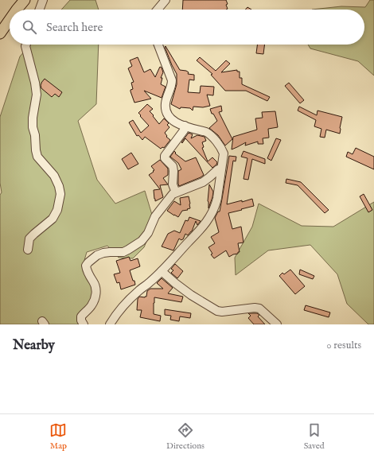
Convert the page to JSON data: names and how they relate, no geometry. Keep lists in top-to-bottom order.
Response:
{
  "page": {
    "search": "Search here",
    "heading": ["Nearby", "0 results"],
    "nav": ["Map", "Directions", "Saved"]
  }
}
